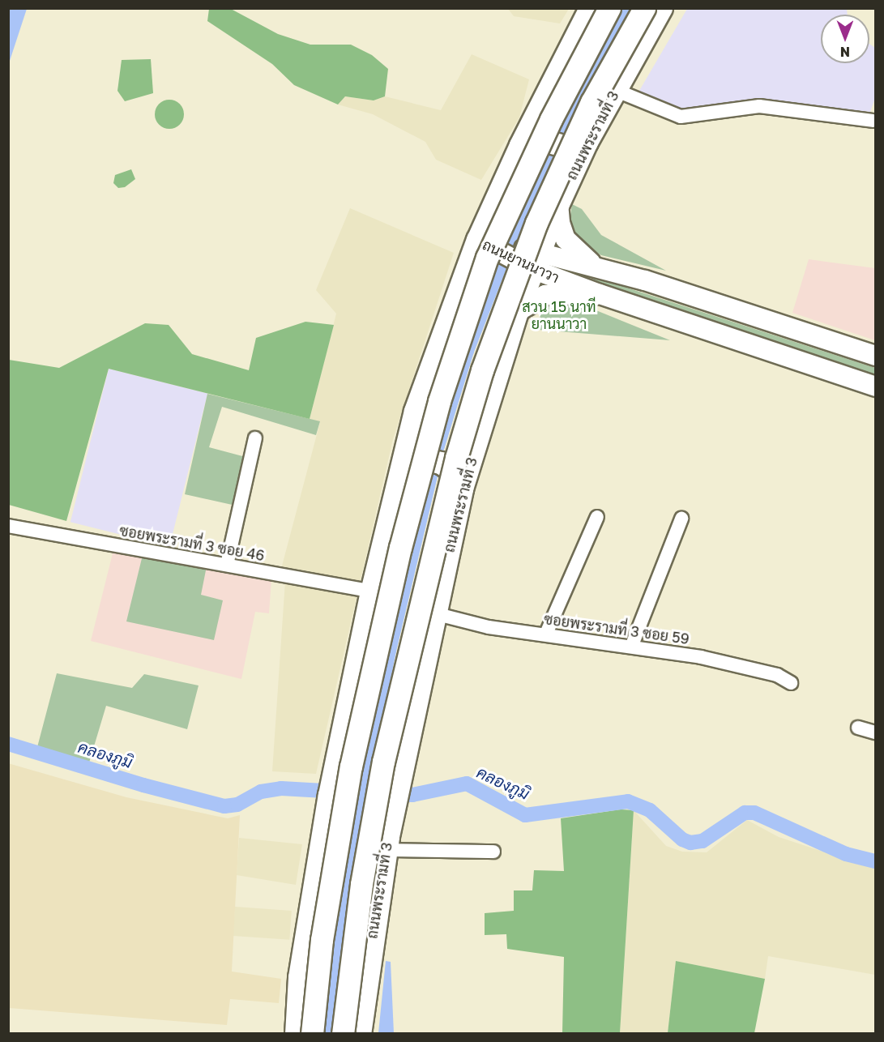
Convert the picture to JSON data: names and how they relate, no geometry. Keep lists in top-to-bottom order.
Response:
{
  "streets": {
    "main road": ["ถนนพระรามที่ 3", "ถนนยานนาวา"],
    "street": ["ซอยพระรามที่ 3 ซอย 46", "ซอยพระรามที่ 3 ซอย 59"]
  },
  "crossings": [
    ["ถนนพระรามที่ 3", "ถนนยานนาวา"],
    ["ถนนพระรามที่ 3", "ซอยพระรามที่ 3 ซอย 59"]
  ],
  "water": ["คลองภูมิ"],
  "parks": ["สวน 15 นาที ยานนาวา"],
  "north": "bottom"
}
